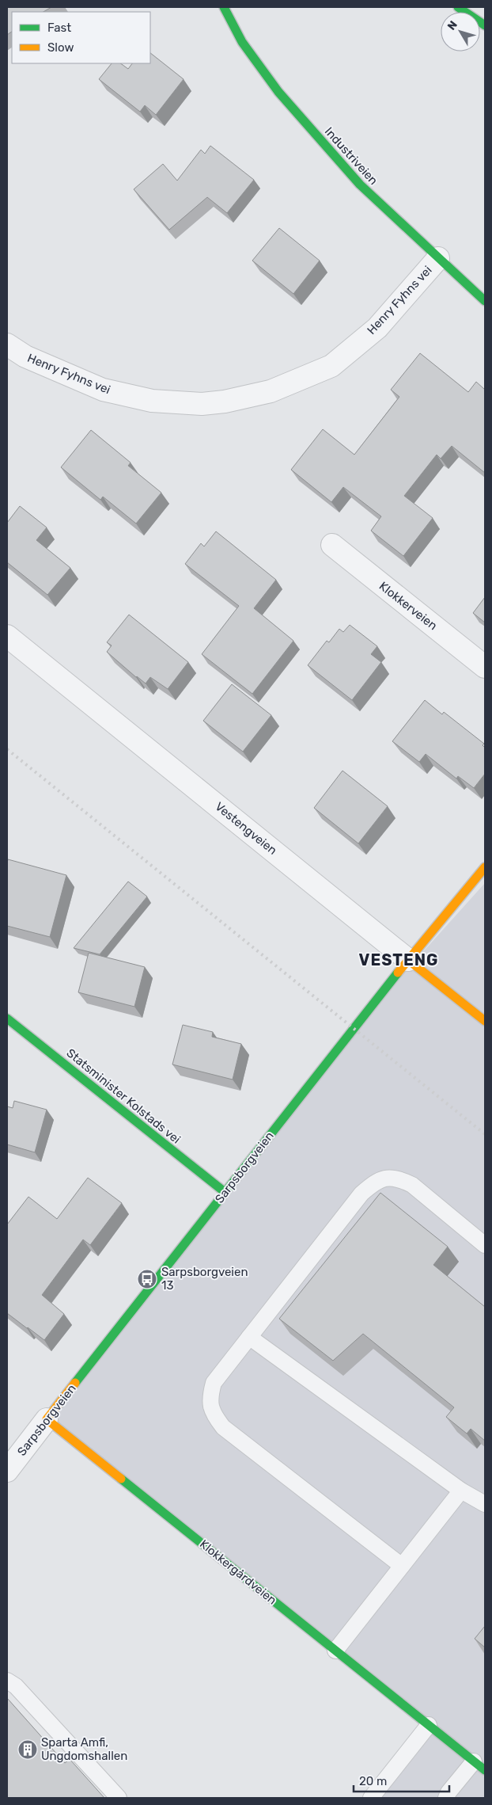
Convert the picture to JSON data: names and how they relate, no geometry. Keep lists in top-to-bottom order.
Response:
{
  "streets": {
    "street": [
      "Industriveien",
      "Henry Fyhns vei",
      "Klokkerveien",
      "Vestengveien",
      "Statsminister Kolstads vei",
      "Sarpsborgveien",
      "Klokkergårdveien"
    ]
  },
  "crossings": [
    ["Industriveien", "Henry Fyhns vei"],
    ["Vestengveien", "Sarpsborgveien"],
    ["Statsminister Kolstads vei", "Sarpsborgveien"],
    ["Sarpsborgveien", "Klokkergårdveien"]
  ],
  "districts": ["VESTENG"],
  "places": {
    "bus stop": ["Sarpsborgveien 13"],
    "building": ["Sparta Amfi, Ungdomshallen"]
  },
  "legend": ["Fast", "Slow"],
  "scale_bar": "20 m",
  "north": "top left"
}
